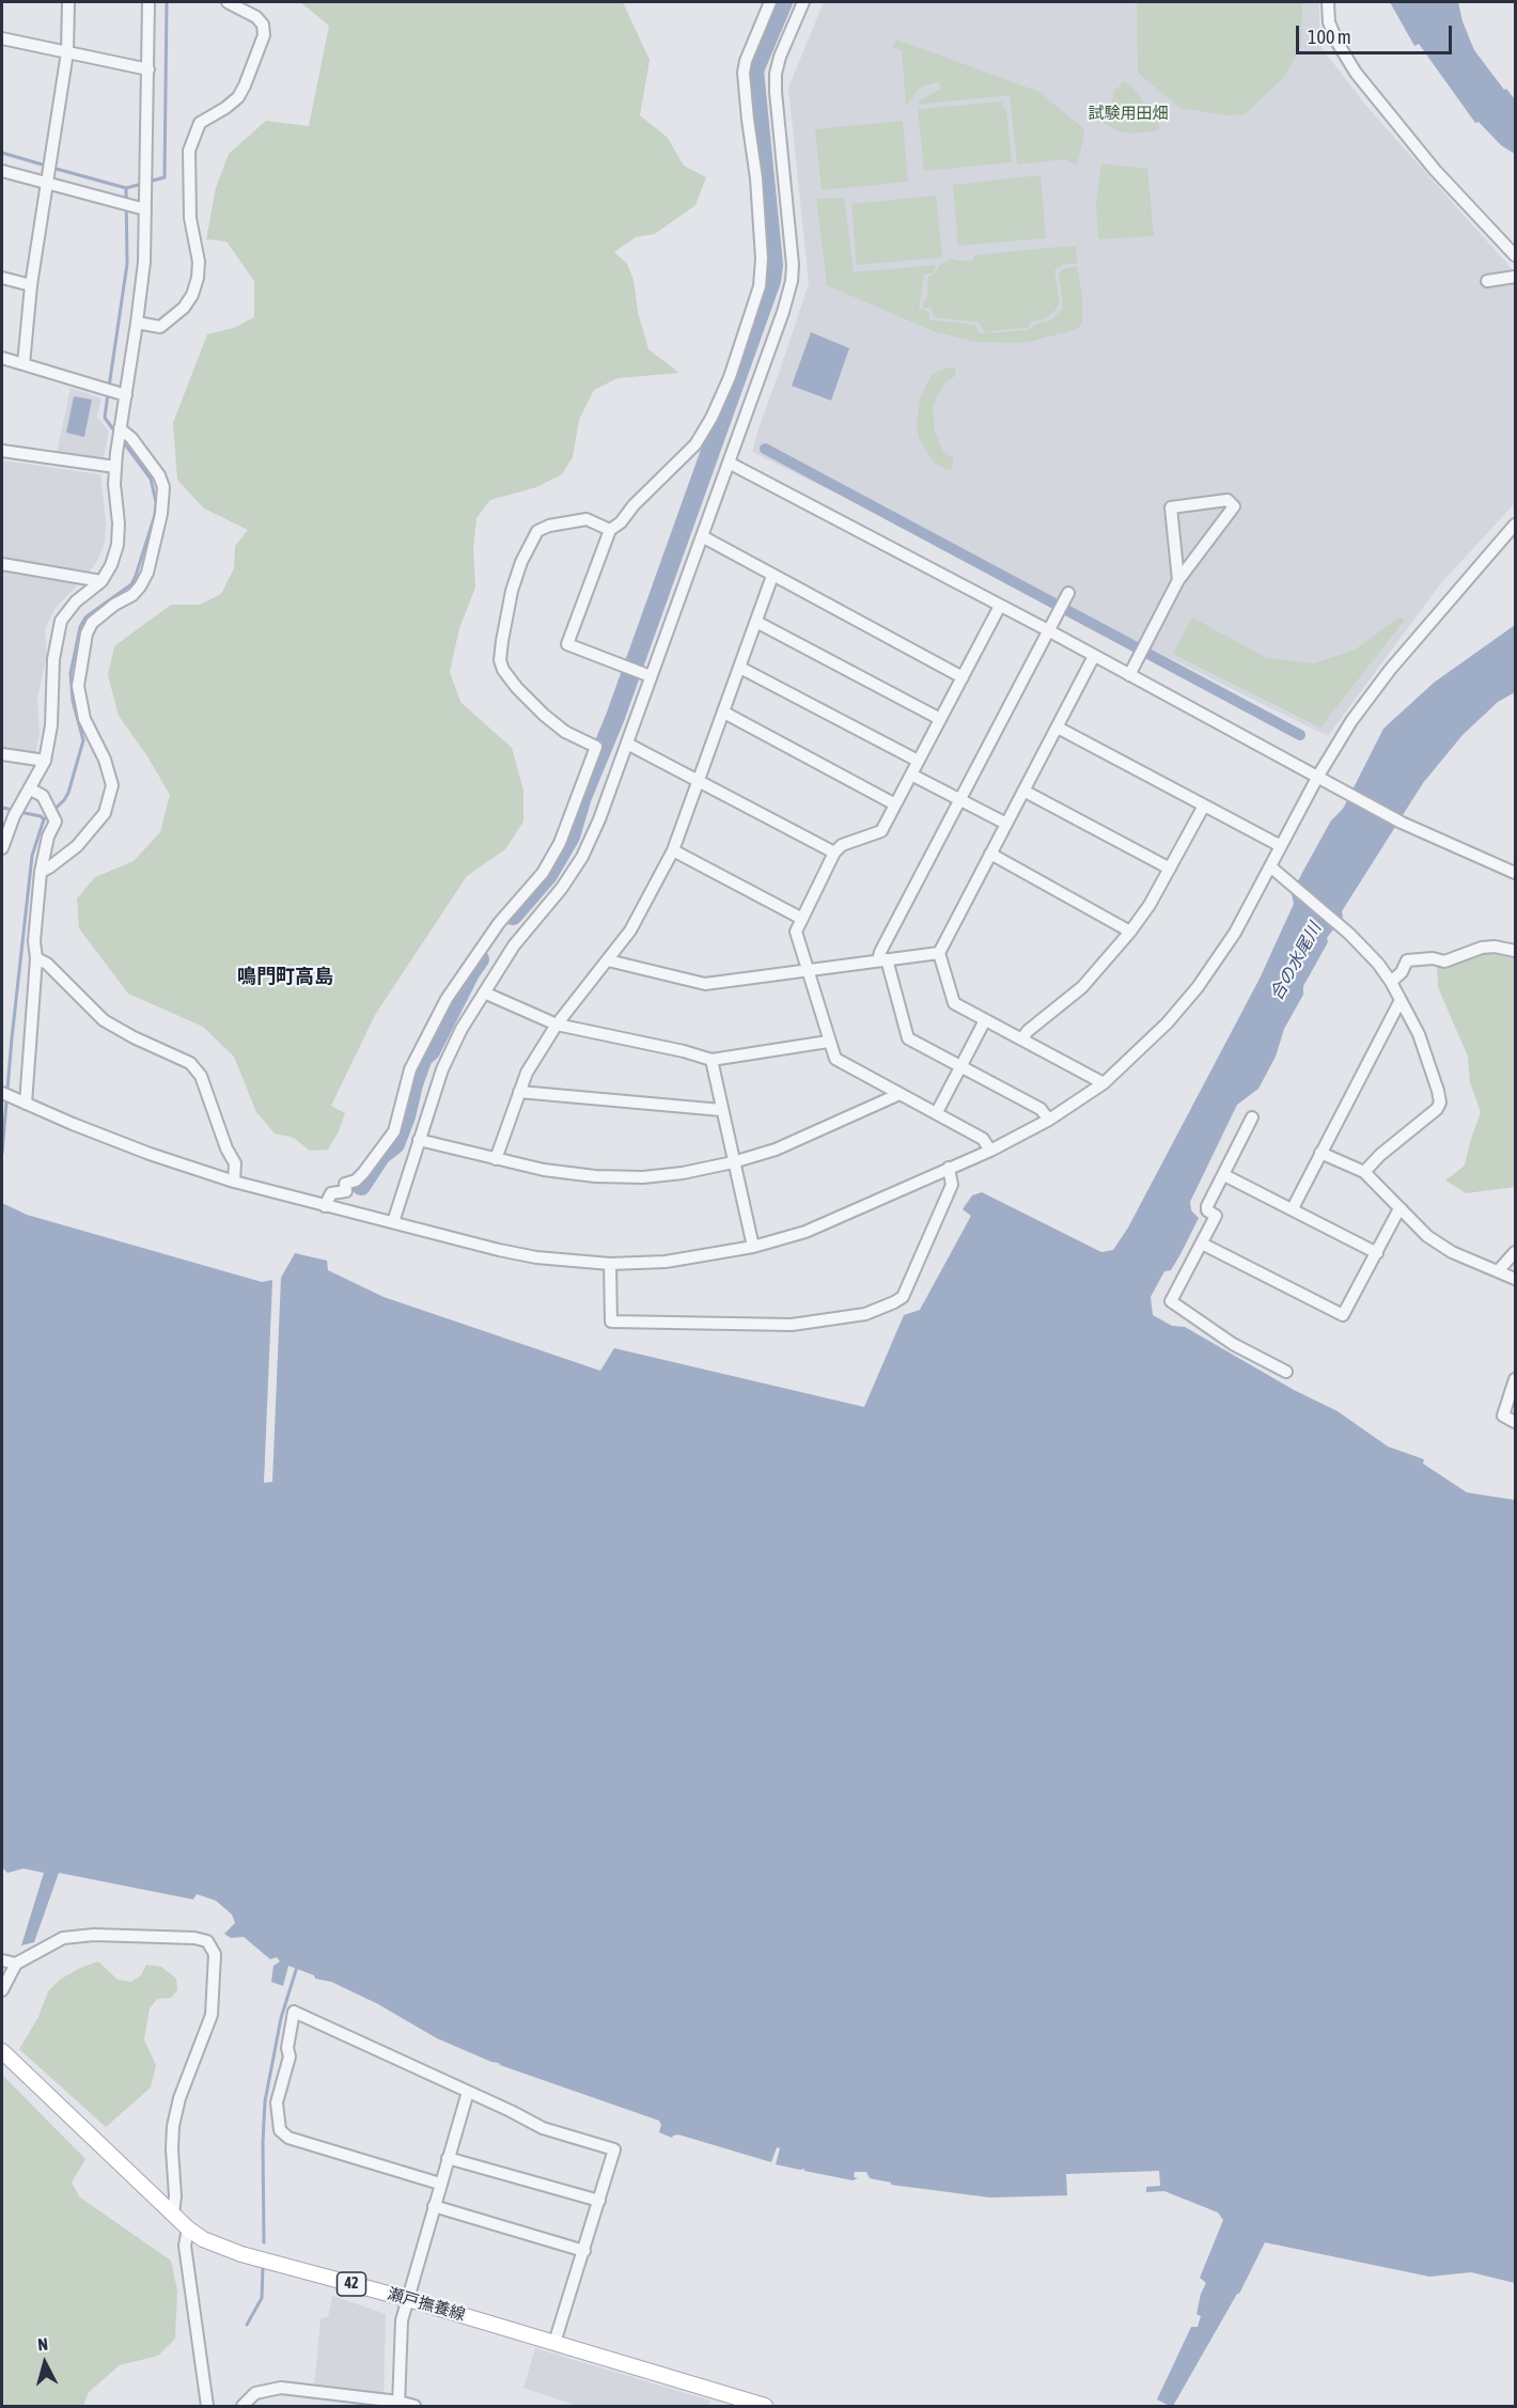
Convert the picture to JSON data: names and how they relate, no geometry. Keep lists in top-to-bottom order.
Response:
{
  "streets": {
    "main road": ["42", "瀬戸撫養線"]
  },
  "districts": ["鳴門町高島"],
  "water": ["合の水尾川"],
  "parks": ["試験用田畑"],
  "scale_bar": "100 m",
  "north": "top"
}
